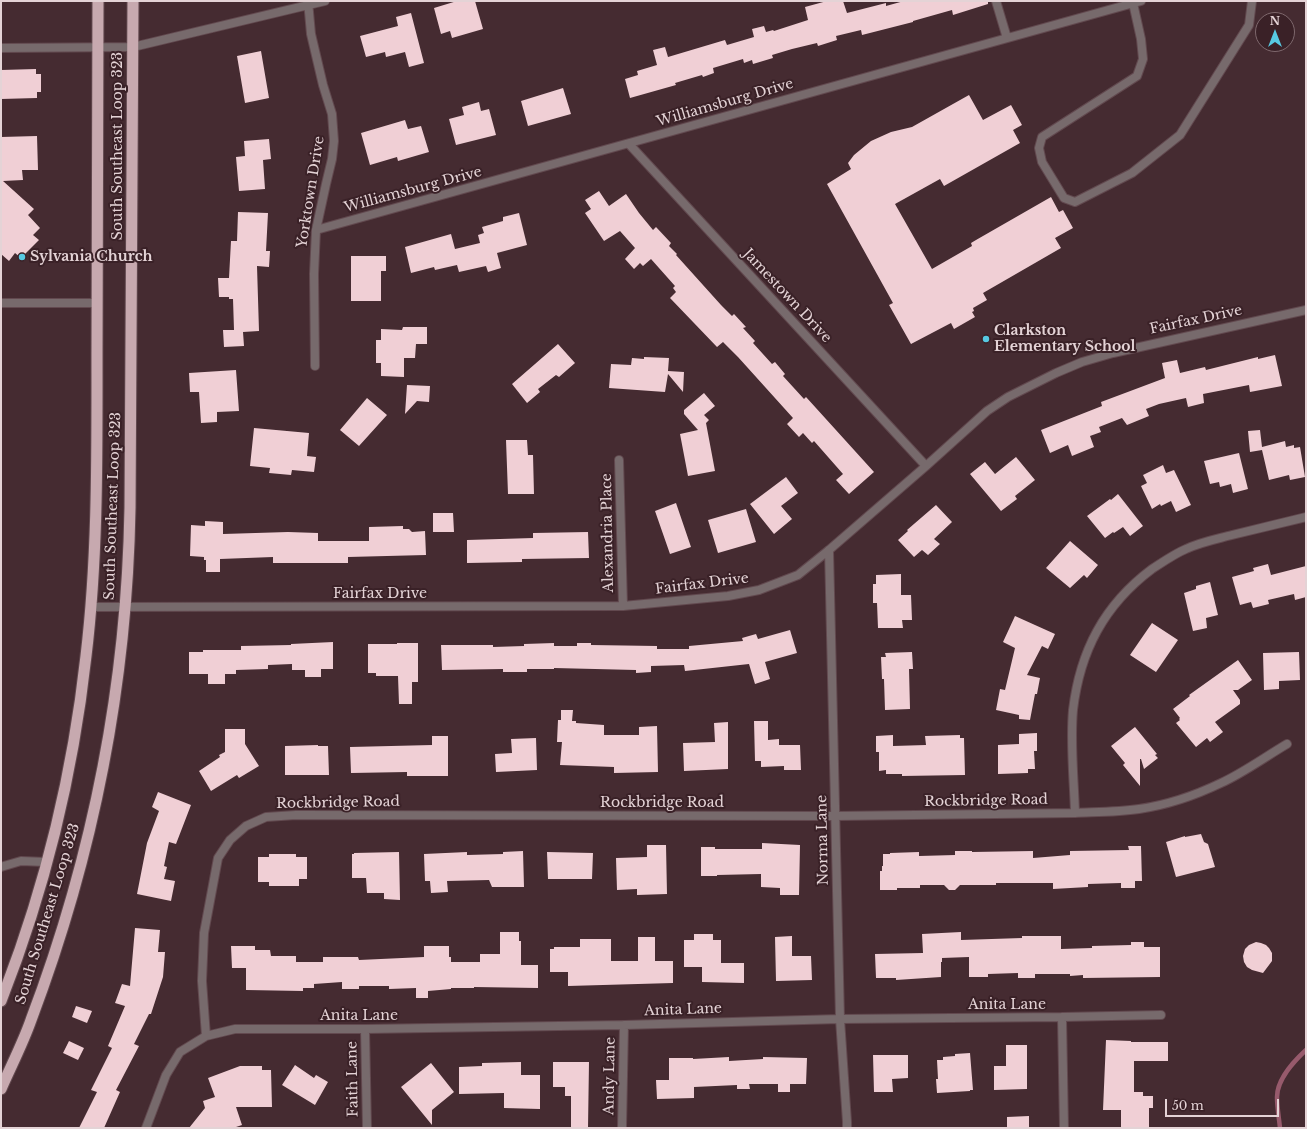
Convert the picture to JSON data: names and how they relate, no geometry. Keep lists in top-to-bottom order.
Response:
{
  "streets": {
    "highway": ["South Southeast Loop 323"],
    "street": [
      "Williamsburg Drive",
      "Yorktown Drive",
      "Jamestown Drive",
      "Fairfax Drive",
      "Alexandria Place",
      "Rockbridge Road",
      "Norma Lane",
      "Anita Lane",
      "Andy Lane",
      "Faith Lane"
    ]
  },
  "crossings": [
    ["Williamsburg Drive", "Yorktown Drive"],
    ["Williamsburg Drive", "Jamestown Drive"],
    ["South Southeast Loop 323", "Fairfax Drive"],
    ["Jamestown Drive", "Fairfax Drive"],
    ["Fairfax Drive", "Alexandria Place"],
    ["Fairfax Drive", "Norma Lane"],
    ["Rockbridge Road", "Norma Lane"],
    ["Rockbridge Road", "Anita Lane"],
    ["Norma Lane", "Anita Lane"],
    ["Anita Lane", "Andy Lane"],
    ["Anita Lane", "Faith Lane"]
  ],
  "places": ["Sylvania Church", "Clarkston Elementary School"],
  "scale_bar": "50 m",
  "north": "top"
}
